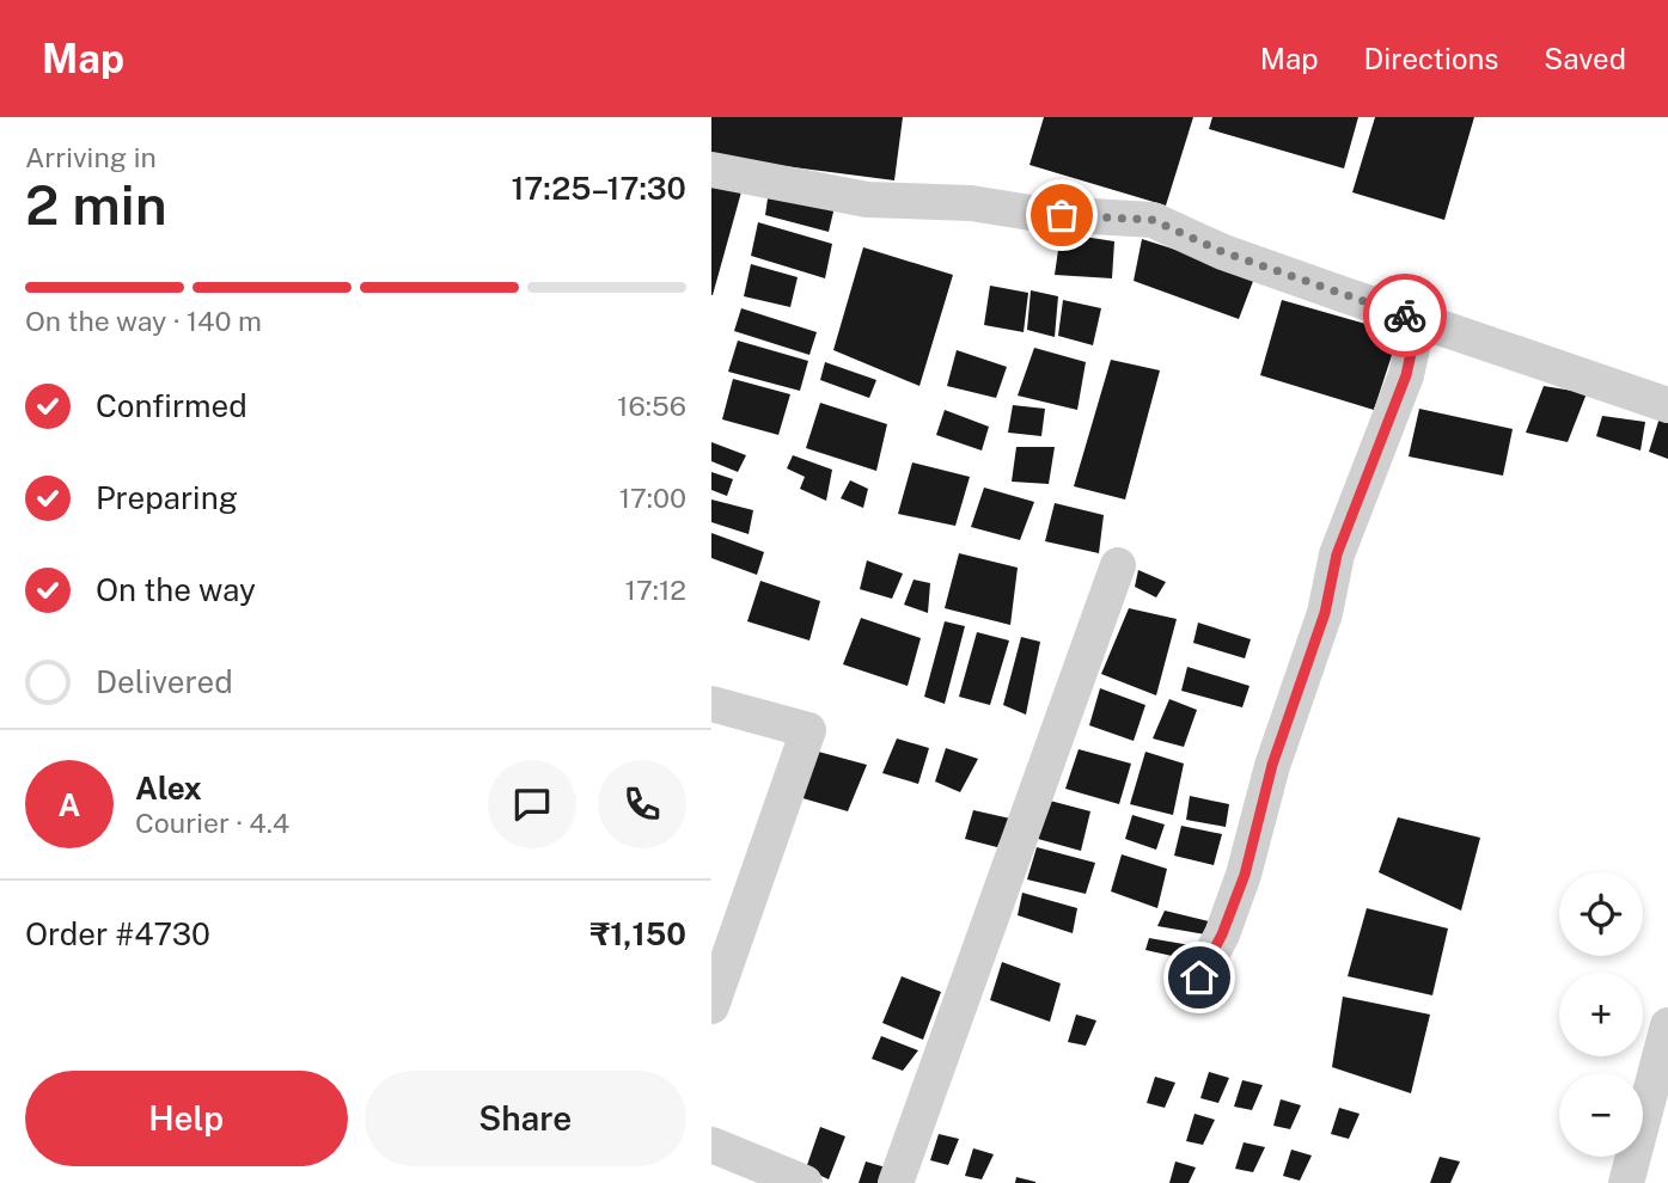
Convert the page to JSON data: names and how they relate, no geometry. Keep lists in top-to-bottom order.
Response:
{
  "page": {
    "header": "Map",
    "nav": ["Map", "Directions", "Saved"],
    "heading": ["2 min", "Arriving in", "17:25–17:30"],
    "panel": [
      "Alex",
      "Courier · 4.4",
      "Order #4730",
      "₹1,150"
    ],
    "bar": "On the way · 140 m",
    "list": [
      ["Confirmed", "16:56"],
      ["Preparing", "17:00"],
      ["On the way", "17:12"],
      "Delivered"
    ],
    "round": "A",
    "map_buttons": ["+", "−"],
    "buttons": ["Help", "Share"]
  }
}
